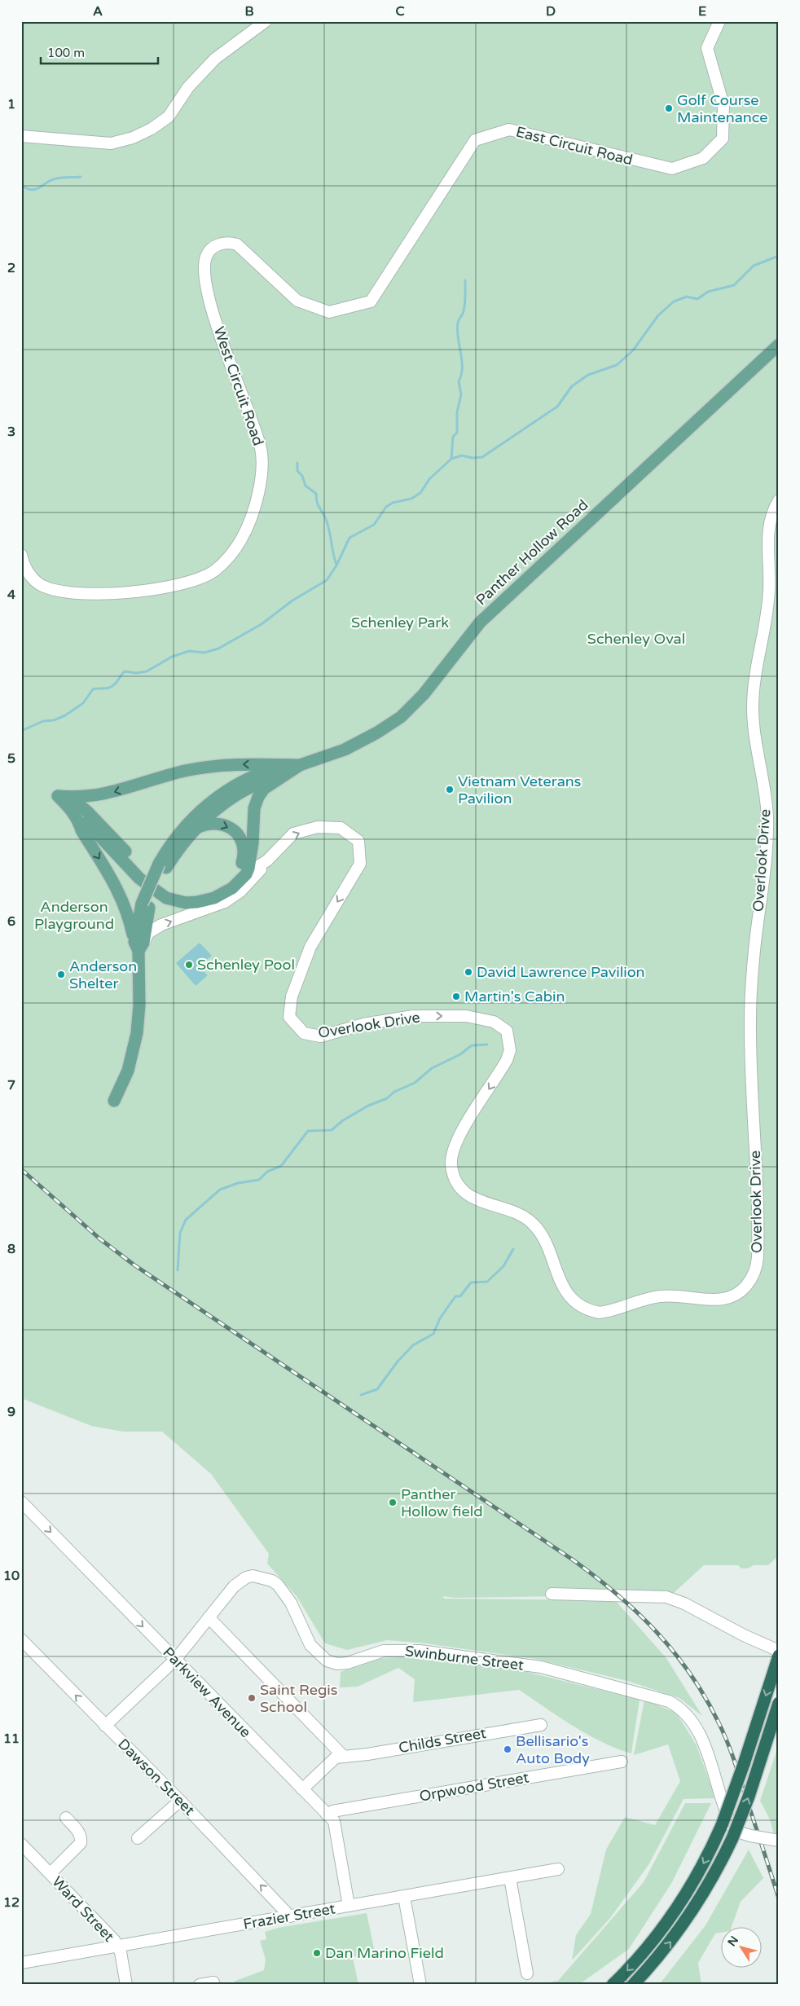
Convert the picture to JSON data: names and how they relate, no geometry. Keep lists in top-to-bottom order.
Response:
{
  "streets": {
    "main road": ["Panther Hollow Road"],
    "street": [
      "East Circuit Road",
      "West Circuit Road",
      "Overlook Drive",
      "Swinburne Street",
      "Parkview Avenue",
      "Childs Street",
      "Dawson Street",
      "Orpwood Street",
      "Ward Street",
      "Frazier Street"
    ]
  },
  "crossings": [
    ["East Circuit Road", "West Circuit Road"],
    ["Swinburne Street", "Parkview Avenue"],
    ["Swinburne Street", "Dawson Street"],
    ["Parkview Avenue", "Childs Street"],
    ["Parkview Avenue", "Orpwood Street"],
    ["Parkview Avenue", "Frazier Street"],
    ["Dawson Street", "Frazier Street"],
    ["Ward Street", "Frazier Street"]
  ],
  "one_way": ["Parkview Avenue", "Dawson Street"],
  "parks": ["Schenley Park", "Schenley Oval", "Anderson Playground"],
  "places": [
    "Golf Course Maintenance",
    "Vietnam Veterans Pavilion",
    "Schenley Pool",
    "David Lawrence Pavilion",
    "Anderson Shelter",
    "Martin's Cabin",
    "Panther Hollow field",
    "Saint Regis School",
    "Bellisario's Auto Body",
    "Dan Marino Field"
  ],
  "scale_bar": "100 m",
  "north": "top left",
  "grid": {
    "columns": [
      "A",
      "B",
      "C",
      "D",
      "E"
    ],
    "rows": [
      "1",
      "2",
      "3",
      "4",
      "5",
      "6",
      "7",
      "8",
      "9",
      "10",
      "11",
      "12"
    ]
  }
}
